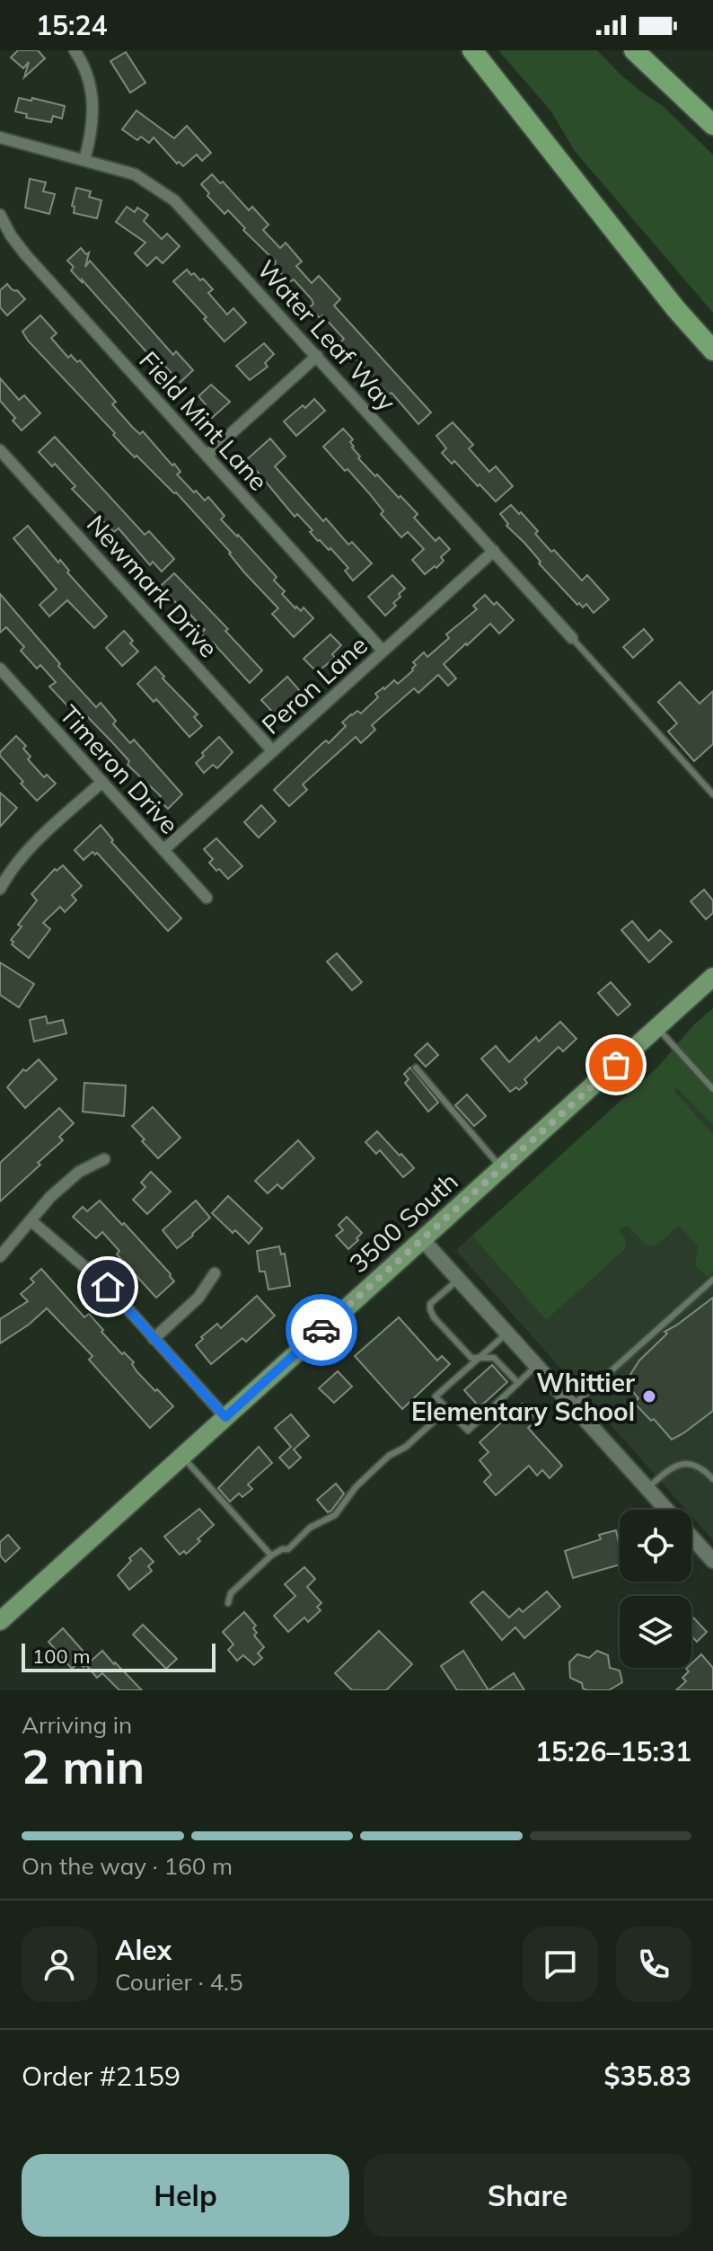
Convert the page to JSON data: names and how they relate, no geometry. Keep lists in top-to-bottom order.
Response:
{
  "streets": {
    "main road": ["3500 South"],
    "street": [
      "Water Leaf Way",
      "Field Mint Lane",
      "Newmark Drive",
      "Peron Lane",
      "Timeron Drive"
    ]
  },
  "crossings": [
    ["Water Leaf Way", "Peron Lane"],
    ["Field Mint Lane", "Peron Lane"],
    ["Newmark Drive", "Peron Lane"],
    ["Peron Lane", "Timeron Drive"]
  ],
  "places": ["Whittier Elementary School"],
  "scale_bar": "100 m",
  "page": {
    "status": "15:24",
    "scale": "100 m",
    "heading": ["2 min", "Arriving in", "15:26–15:31"],
    "panel": [
      "Alex",
      "Courier · 4.5",
      "Order #2159",
      "$35.83"
    ],
    "bar": "On the way · 160 m",
    "buttons": ["Help", "Share"]
  }
}
